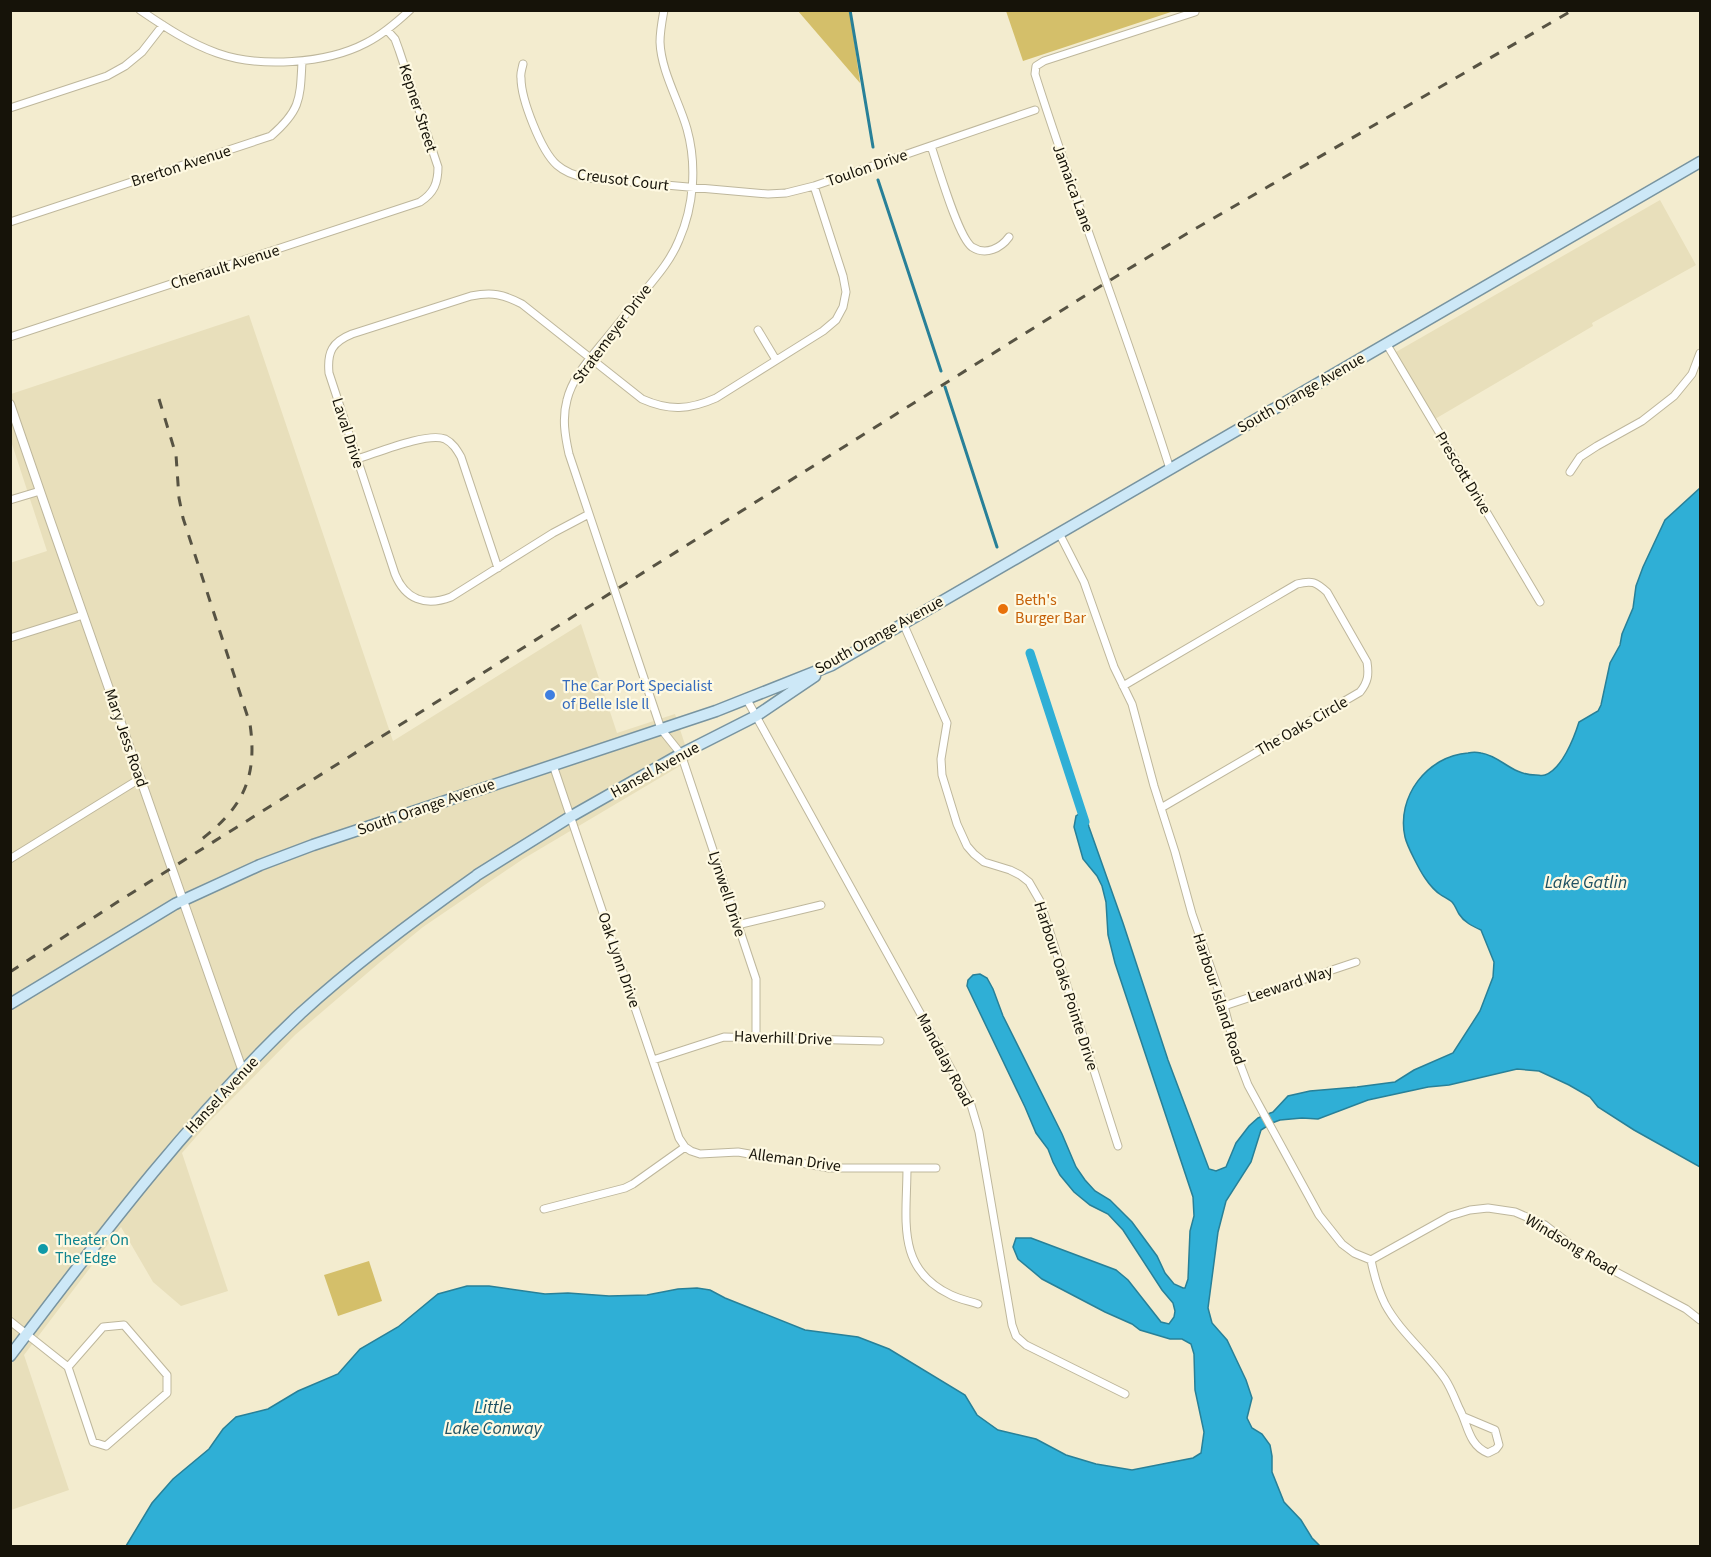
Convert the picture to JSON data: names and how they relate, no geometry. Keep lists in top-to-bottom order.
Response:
{
  "streets": {
    "main road": ["South Orange Avenue", "Hansel Avenue"],
    "street": [
      "Kepner Street",
      "Brerton Avenue",
      "Toulon Drive",
      "Creusot Court",
      "Jamaica Lane",
      "Chenault Avenue",
      "Stratemeyer Drive",
      "Laval Drive",
      "Prescott Drive",
      "The Oaks Circle",
      "Mary Jess Road",
      "Lynwell Drive",
      "Oak Lynn Drive",
      "Leeward Way",
      "Harbour Oaks Pointe Drive",
      "Harbour Island Road",
      "Haverhill Drive",
      "Mandalay Road",
      "Alleman Drive",
      "Windsong Road"
    ]
  },
  "crossings": [
    ["Kepner Street", "Chenault Avenue"],
    ["Toulon Drive", "Creusot Court"],
    ["Toulon Drive", "Stratemeyer Drive"],
    ["Toulon Drive", "Laval Drive"],
    ["Creusot Court", "Stratemeyer Drive"],
    ["Jamaica Lane", "South Orange Avenue"],
    ["Stratemeyer Drive", "South Orange Avenue"],
    ["Stratemeyer Drive", "Laval Drive"],
    ["South Orange Avenue", "Prescott Drive"],
    ["South Orange Avenue", "Mary Jess Road"],
    ["South Orange Avenue", "Hansel Avenue"],
    ["South Orange Avenue", "Oak Lynn Drive"],
    ["South Orange Avenue", "Harbour Oaks Pointe Drive"],
    ["South Orange Avenue", "Harbour Island Road"],
    ["South Orange Avenue", "Mandalay Road"],
    ["The Oaks Circle", "Harbour Island Road"],
    ["Mary Jess Road", "Hansel Avenue"],
    ["Hansel Avenue", "Lynwell Drive"],
    ["Hansel Avenue", "Oak Lynn Drive"],
    ["Hansel Avenue", "Mandalay Road"],
    ["Lynwell Drive", "Haverhill Drive"],
    ["Oak Lynn Drive", "Haverhill Drive"],
    ["Oak Lynn Drive", "Alleman Drive"],
    ["Leeward Way", "Harbour Island Road"],
    ["Harbour Island Road", "Windsong Road"]
  ],
  "water": ["Lake Gatlin", "Little Lake Conway"],
  "places": ["Beth's Burger Bar", "The Car Port Specialist of Belle Isle ll", "Theater On The Edge"]
}
